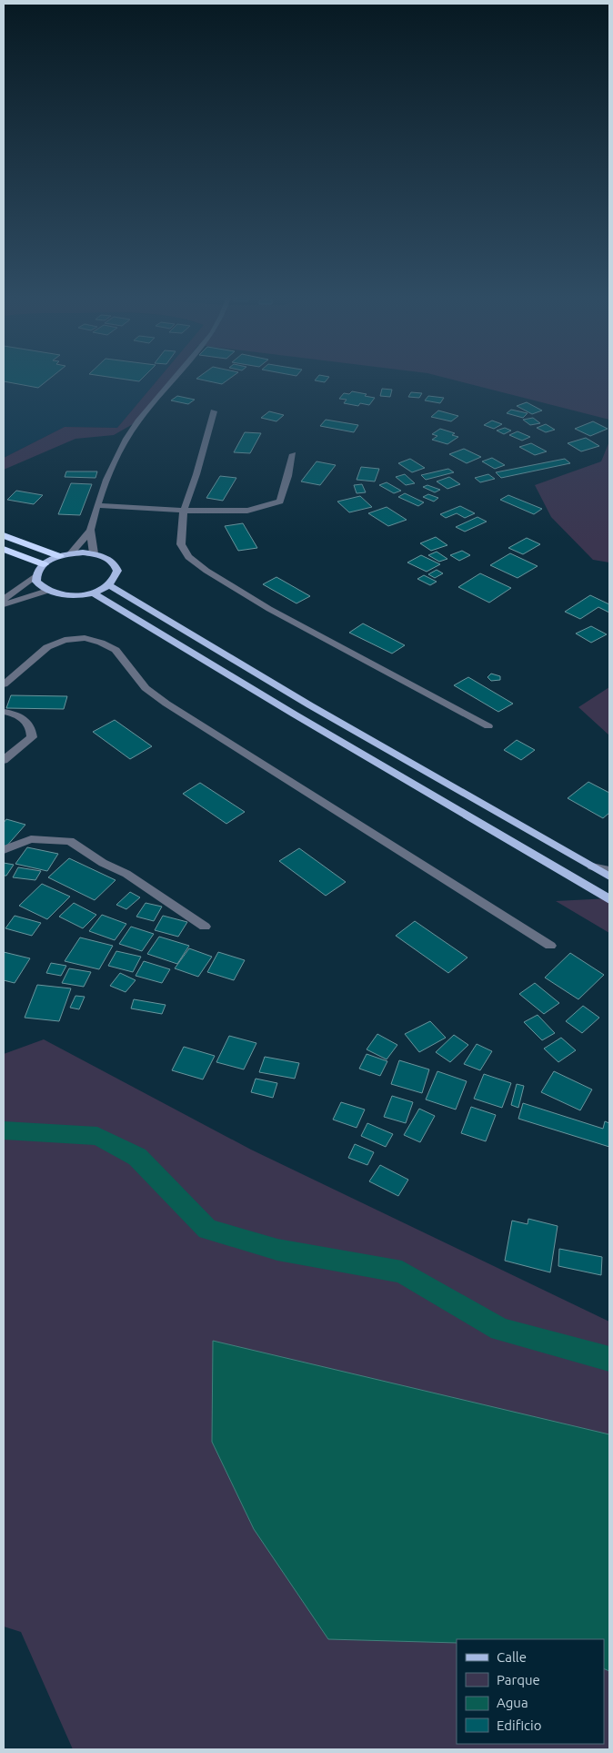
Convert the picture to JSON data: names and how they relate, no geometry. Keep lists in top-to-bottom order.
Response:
{
  "legend": [
    "Calle",
    "Parque",
    "Agua",
    "Edificio"
  ]
}
